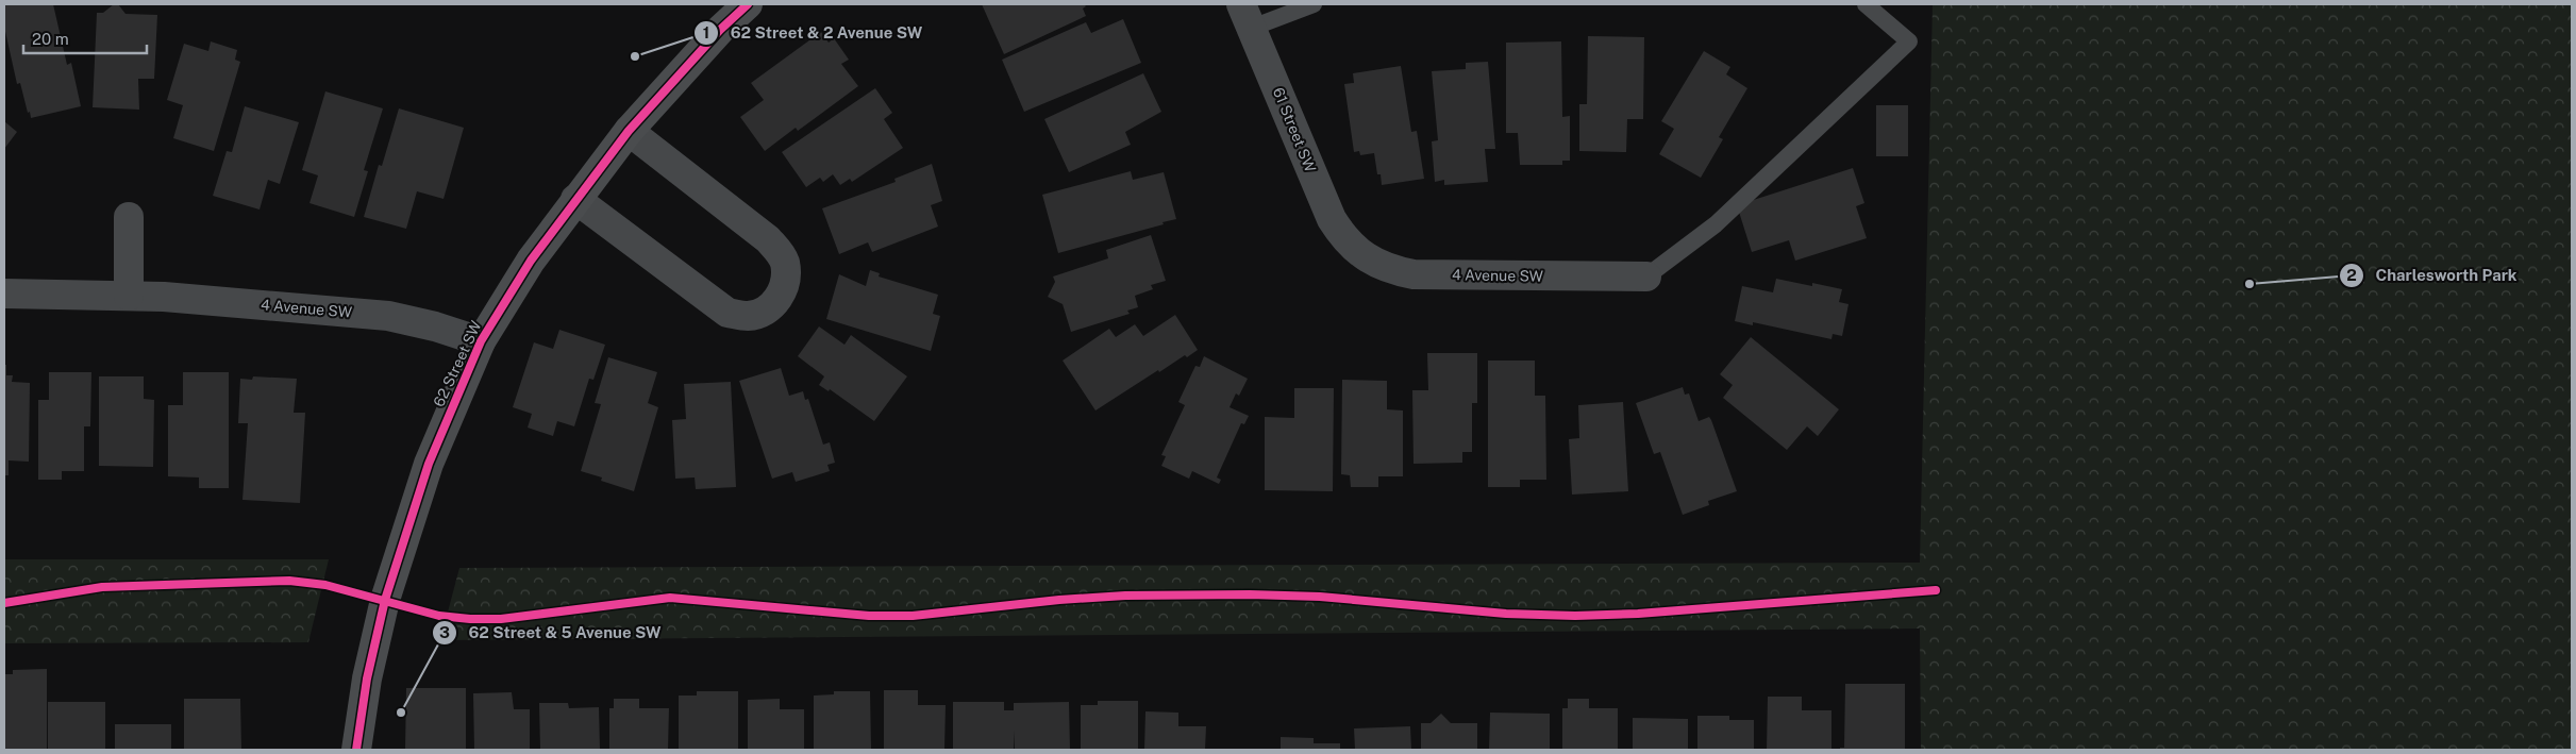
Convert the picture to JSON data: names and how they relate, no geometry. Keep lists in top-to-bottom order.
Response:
{
  "streets": {
    "street": ["61 Street SW", "4 Avenue SW", "62 Street SW"]
  },
  "crossings": [
    ["61 Street SW", "4 Avenue SW"],
    ["4 Avenue SW", "62 Street SW"]
  ],
  "places": ["62 Street & 2 Avenue SW", "Charlesworth Park", "62 Street & 5 Avenue SW"],
  "scale_bar": "20 m"
}
